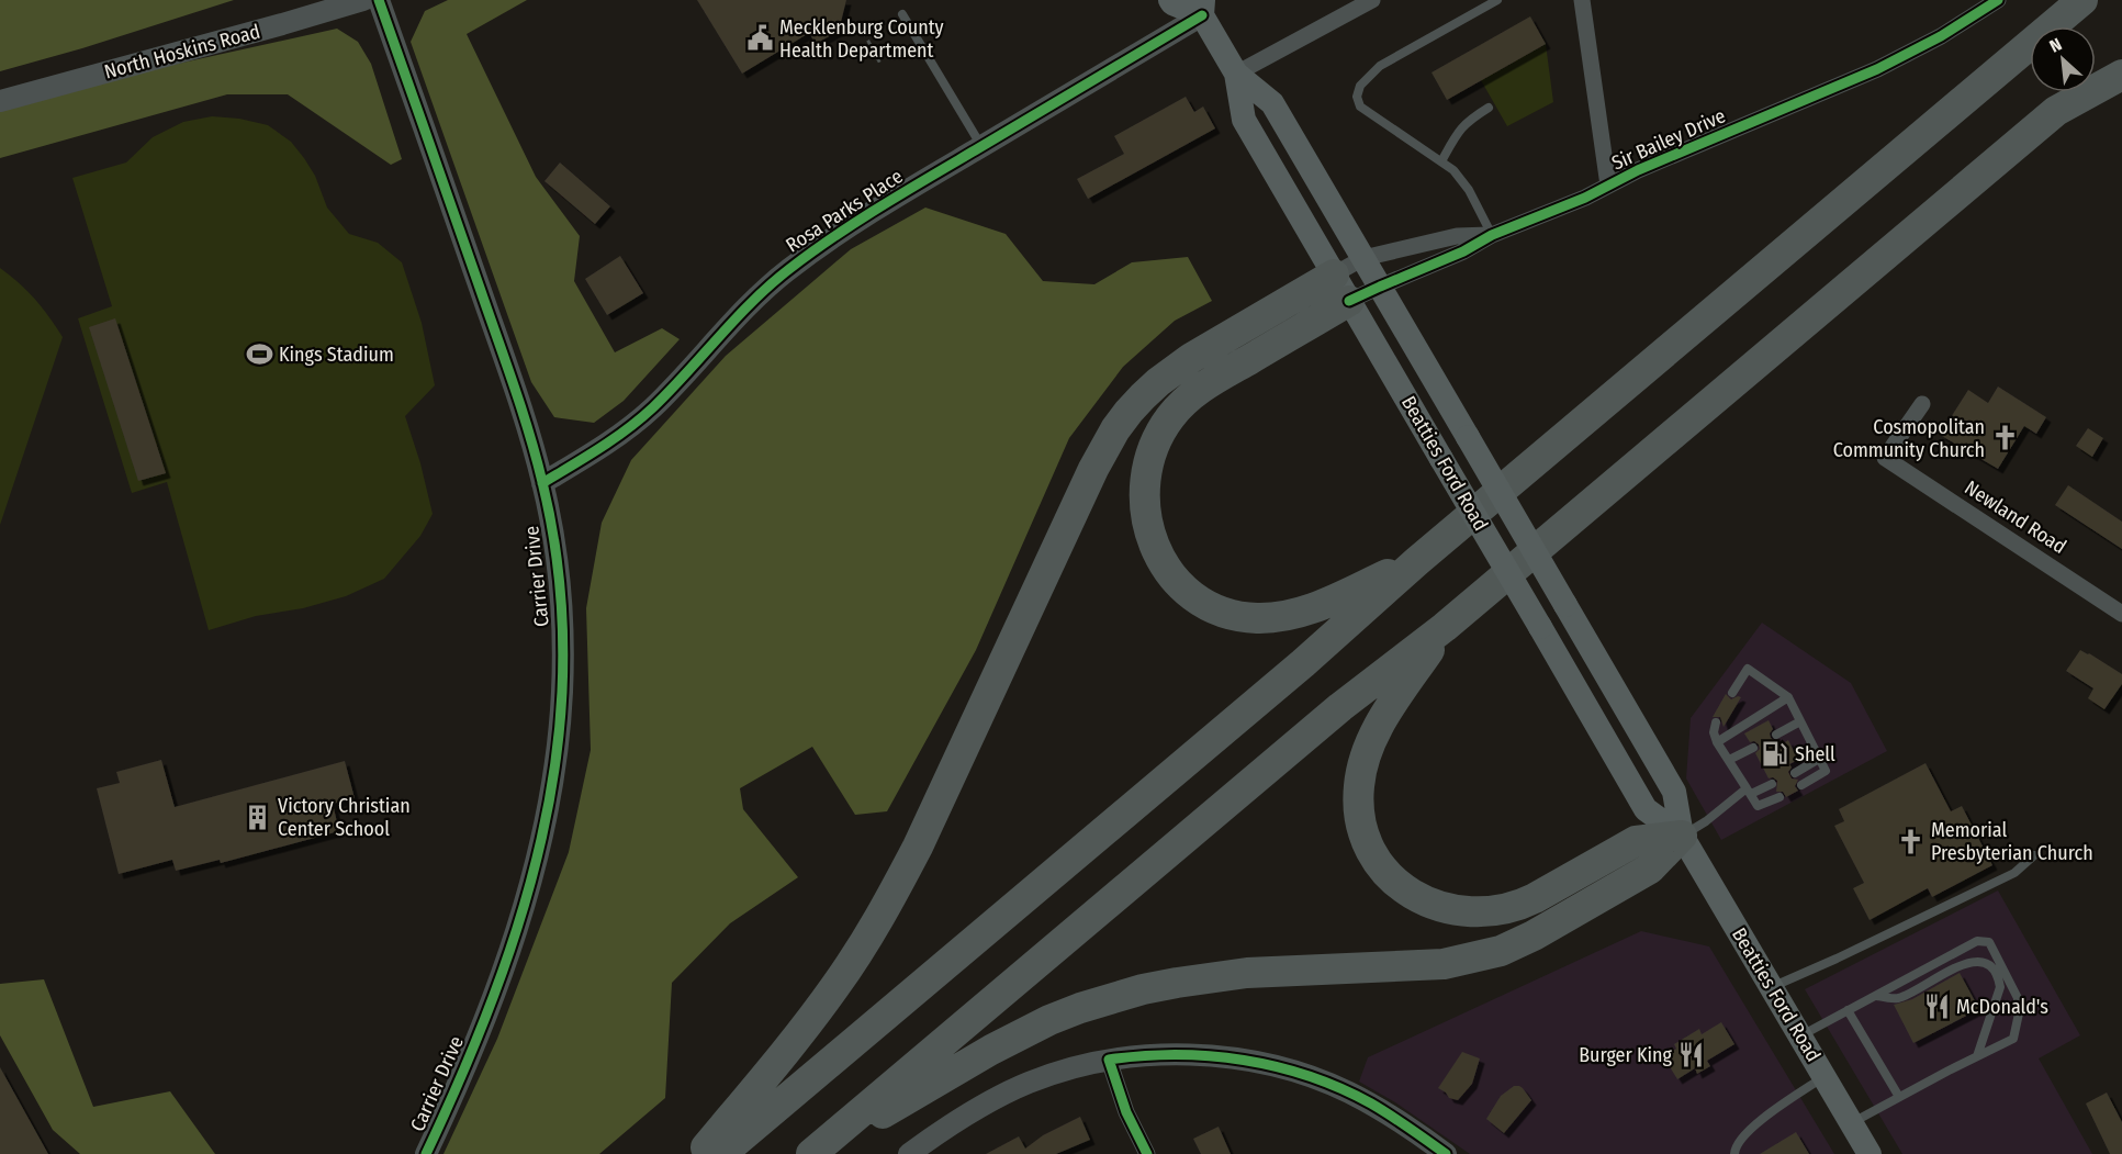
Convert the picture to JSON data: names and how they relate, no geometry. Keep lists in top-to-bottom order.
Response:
{
  "streets": {
    "main road": ["Beatties Ford Road"],
    "street": [
      "North Hoskins Road",
      "Sir Bailey Drive",
      "Rosa Parks Place",
      "Newland Road",
      "Carrier Drive"
    ]
  },
  "crossings": [
    ["Sir Bailey Drive", "Beatties Ford Road"],
    ["Rosa Parks Place", "Beatties Ford Road"],
    ["Rosa Parks Place", "Carrier Drive"]
  ],
  "places": {
    "public building": ["Mecklenburg County Health Department"],
    "sports": ["Kings Stadium"],
    "church": ["Cosmopolitan Community Church", "Memorial Presbyterian Church"],
    "fuel station": ["Shell"],
    "building": ["Victory Christian Center School"],
    "restaurant": ["McDonald's", "Burger King"]
  },
  "north": "top left"
}
